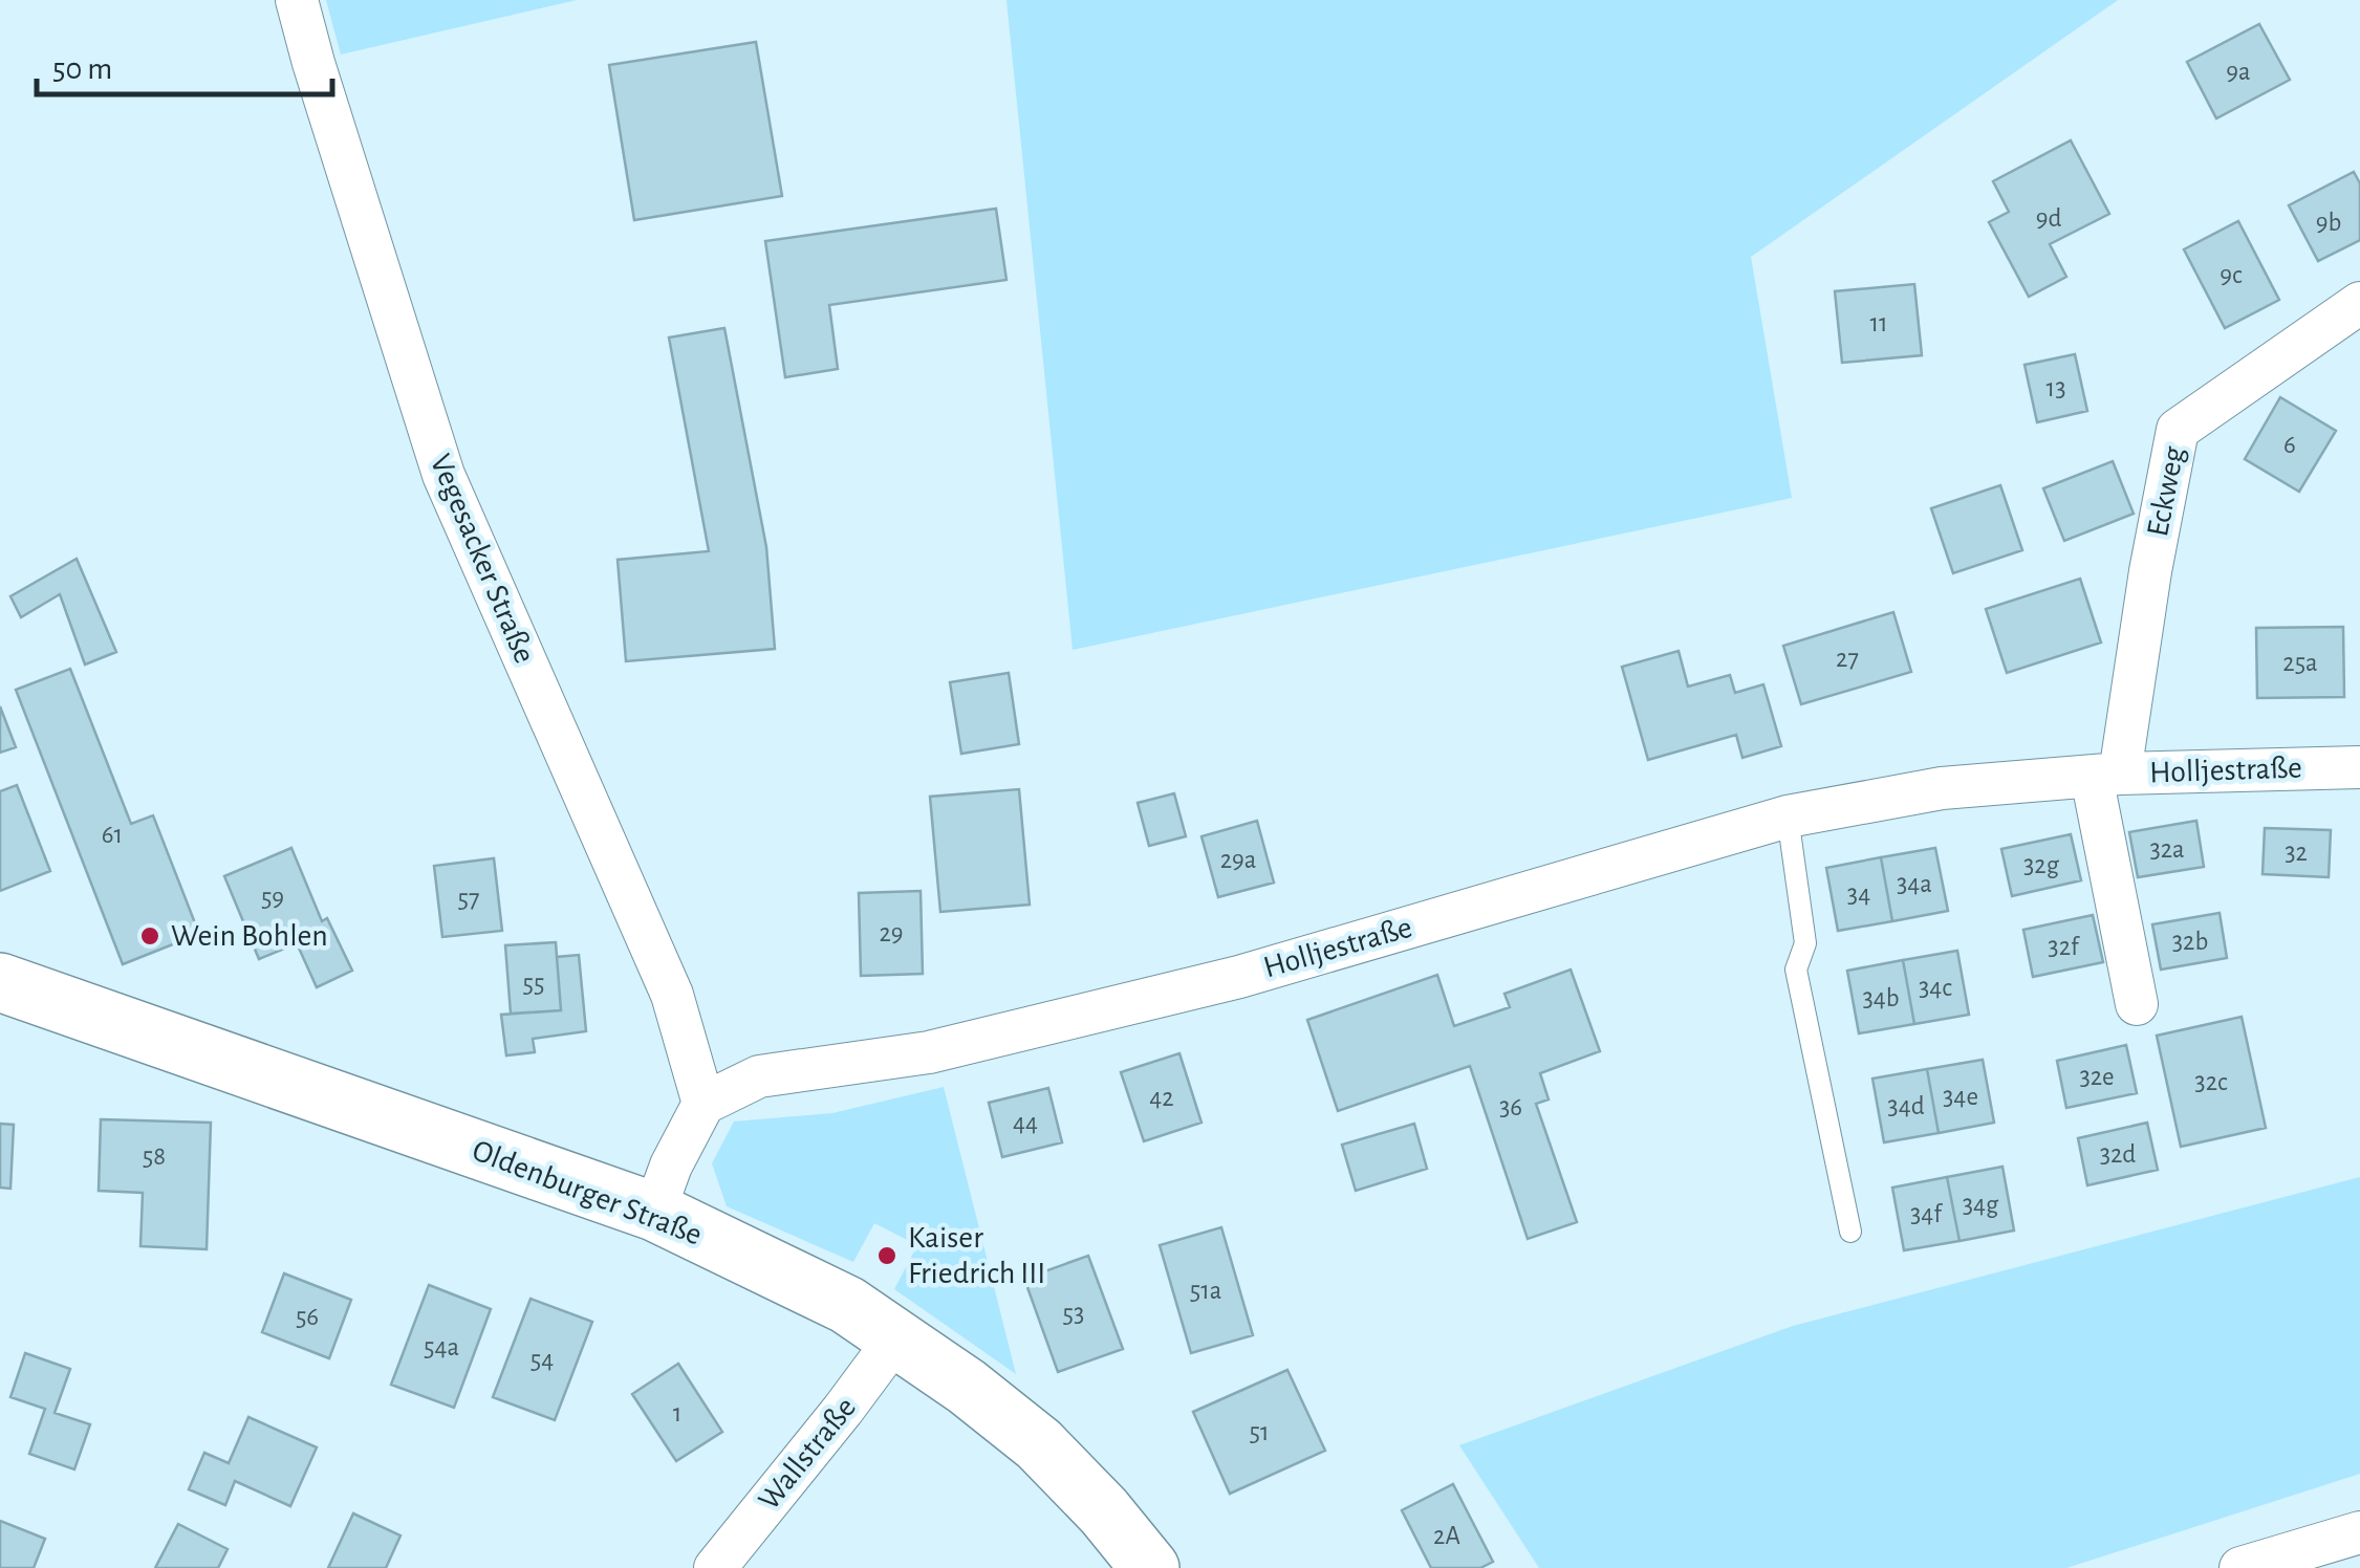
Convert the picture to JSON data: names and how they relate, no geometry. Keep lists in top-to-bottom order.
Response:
{
  "streets": {
    "main road": ["Oldenburger Straße"],
    "street": [
      "Eckweg",
      "Vegesacker Straße",
      "Holljestraße",
      "Wallstraße"
    ]
  },
  "crossings": [
    ["Eckweg", "Holljestraße"],
    ["Vegesacker Straße", "Holljestraße"],
    ["Oldenburger Straße", "Wallstraße"]
  ],
  "places": ["Wein Bohlen", "Kaiser Friedrich III"],
  "house_numbers": [
    "9a",
    "9d",
    "9b",
    "9c",
    "11",
    "13",
    "6",
    "27",
    "25a",
    "61",
    "32a",
    "32",
    "29a",
    "32g",
    "34a",
    "34",
    "59",
    "57",
    "29",
    "32b",
    "32f",
    "55",
    "34c",
    "34b",
    "32e",
    "32c",
    "34e",
    "42",
    "34d",
    "36",
    "44",
    "32d",
    "58",
    "34g",
    "34f",
    "51a",
    "53",
    "56",
    "54a",
    "54",
    "1",
    "51",
    "2A"
  ],
  "scale_bar": "50 m"
}
